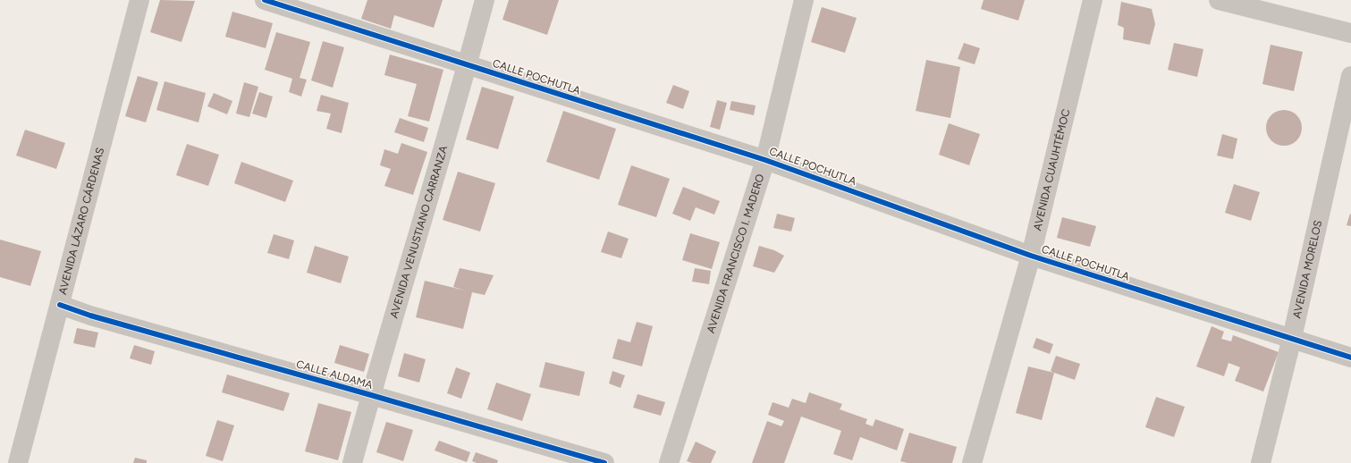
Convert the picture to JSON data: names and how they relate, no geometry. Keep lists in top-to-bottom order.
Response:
{
  "streets": {
    "street": [
      "CALLE POCHUTLA",
      "AVENIDA CUAUHTÉMOC",
      "AVENIDA LÁZARO CÁRDENAS",
      "AVENIDA VENUSTIANO CARRANZA",
      "AVENIDA FRANCISCO I. MADERO",
      "AVENIDA MORELOS",
      "CALLE ALDAMA"
    ]
  },
  "crossings": [
    ["CALLE POCHUTLA", "AVENIDA CUAUHTÉMOC"],
    ["CALLE POCHUTLA", "AVENIDA VENUSTIANO CARRANZA"],
    ["CALLE POCHUTLA", "AVENIDA FRANCISCO I. MADERO"],
    ["CALLE POCHUTLA", "AVENIDA MORELOS"],
    ["AVENIDA LÁZARO CÁRDENAS", "CALLE ALDAMA"],
    ["AVENIDA VENUSTIANO CARRANZA", "CALLE ALDAMA"]
  ]
}
